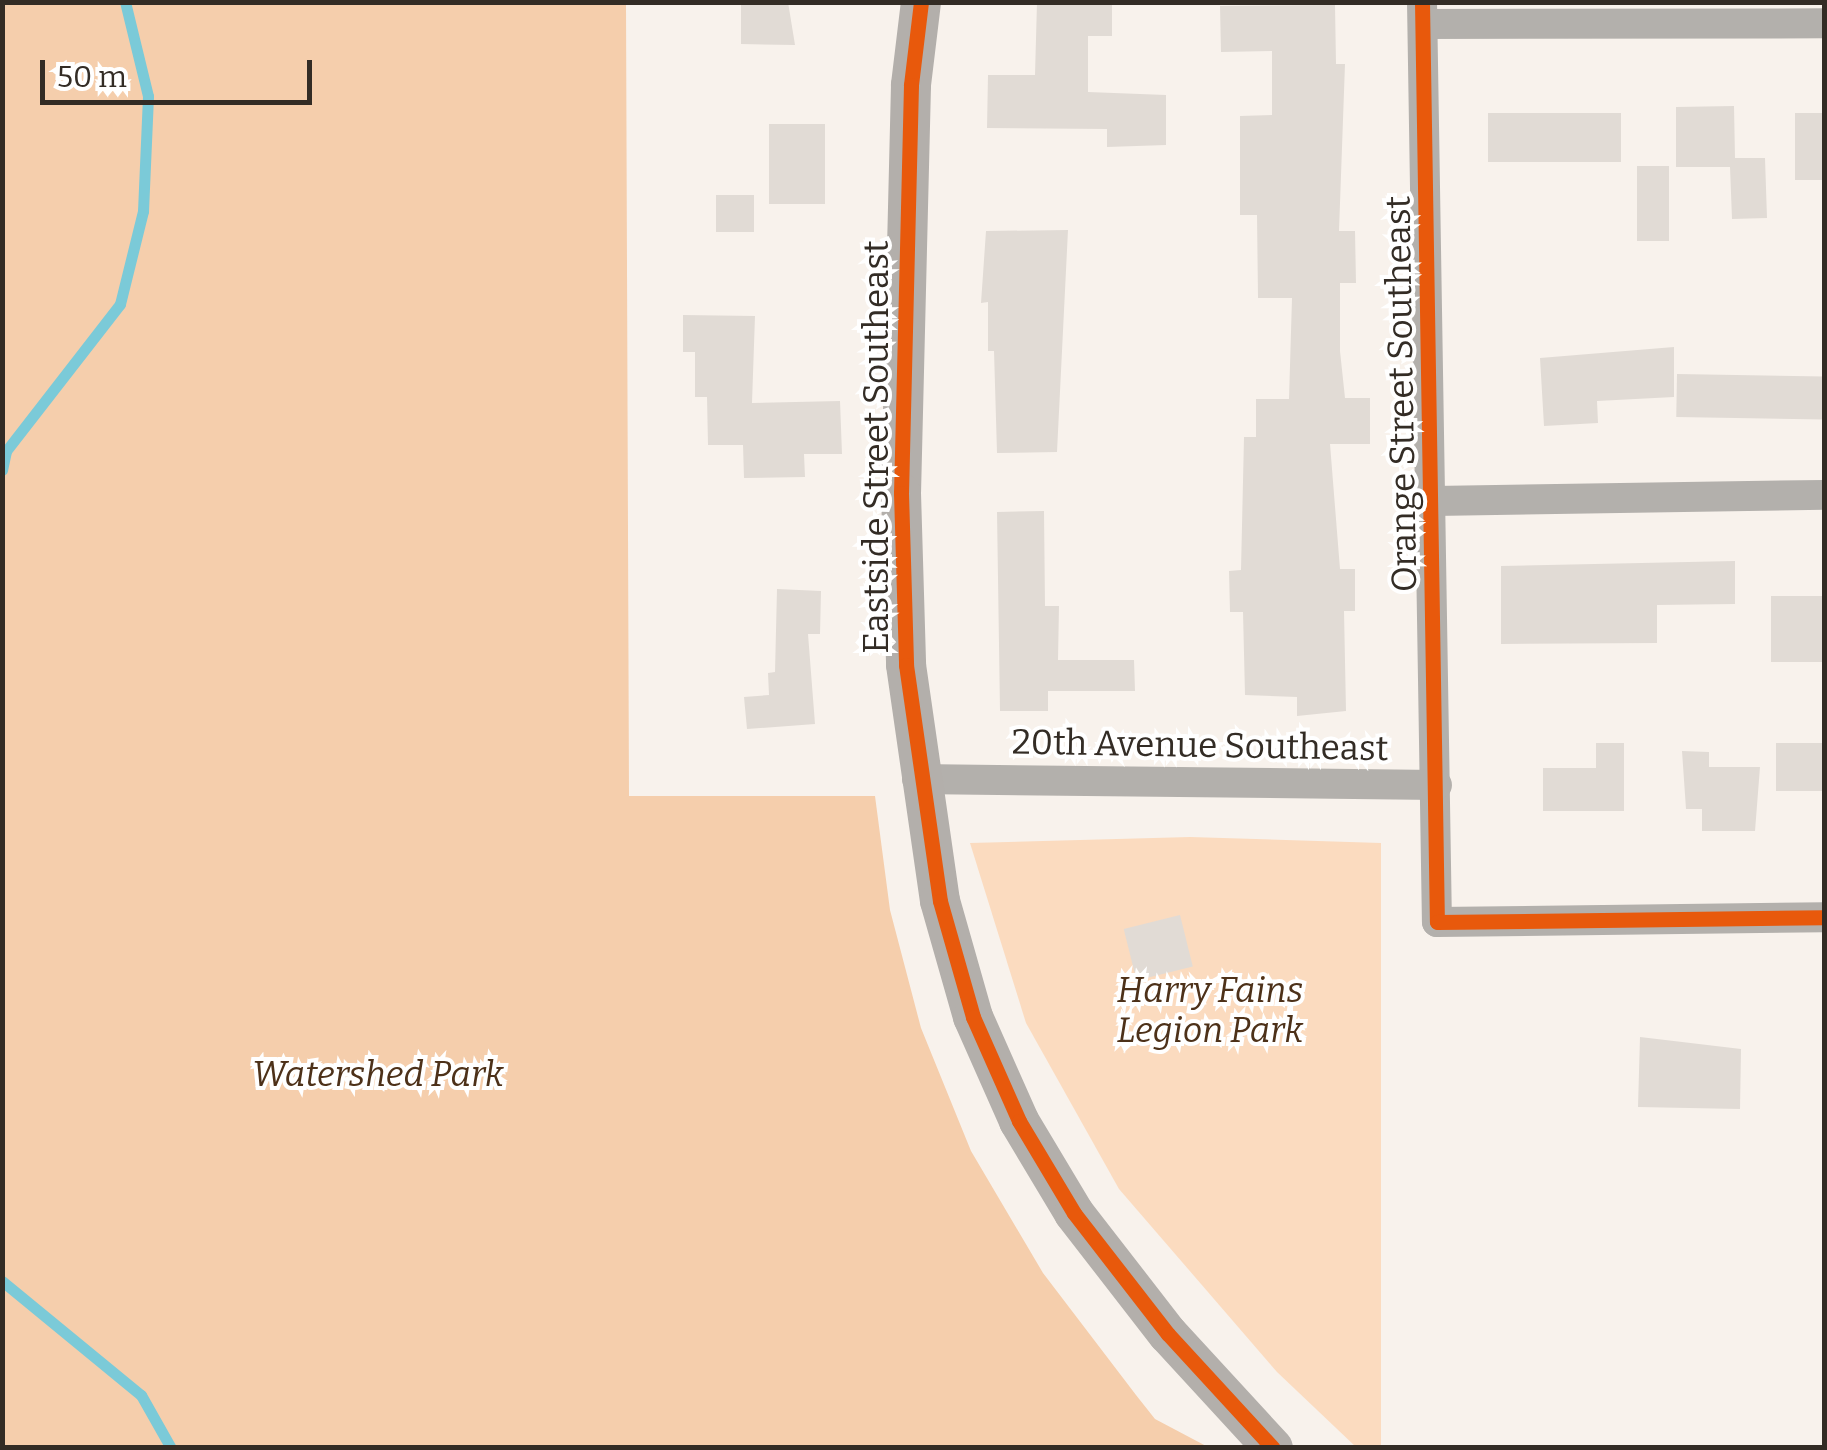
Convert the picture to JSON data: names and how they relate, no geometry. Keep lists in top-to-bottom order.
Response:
{
  "streets": {
    "street": ["Orange Street Southeast", "Eastside Street Southeast", "20th Avenue Southeast"]
  },
  "crossings": [
    ["Orange Street Southeast", "20th Avenue Southeast"],
    ["Eastside Street Southeast", "20th Avenue Southeast"]
  ],
  "parks": ["Harry Fains Legion Park", "Watershed Park"],
  "scale_bar": "50 m"
}
